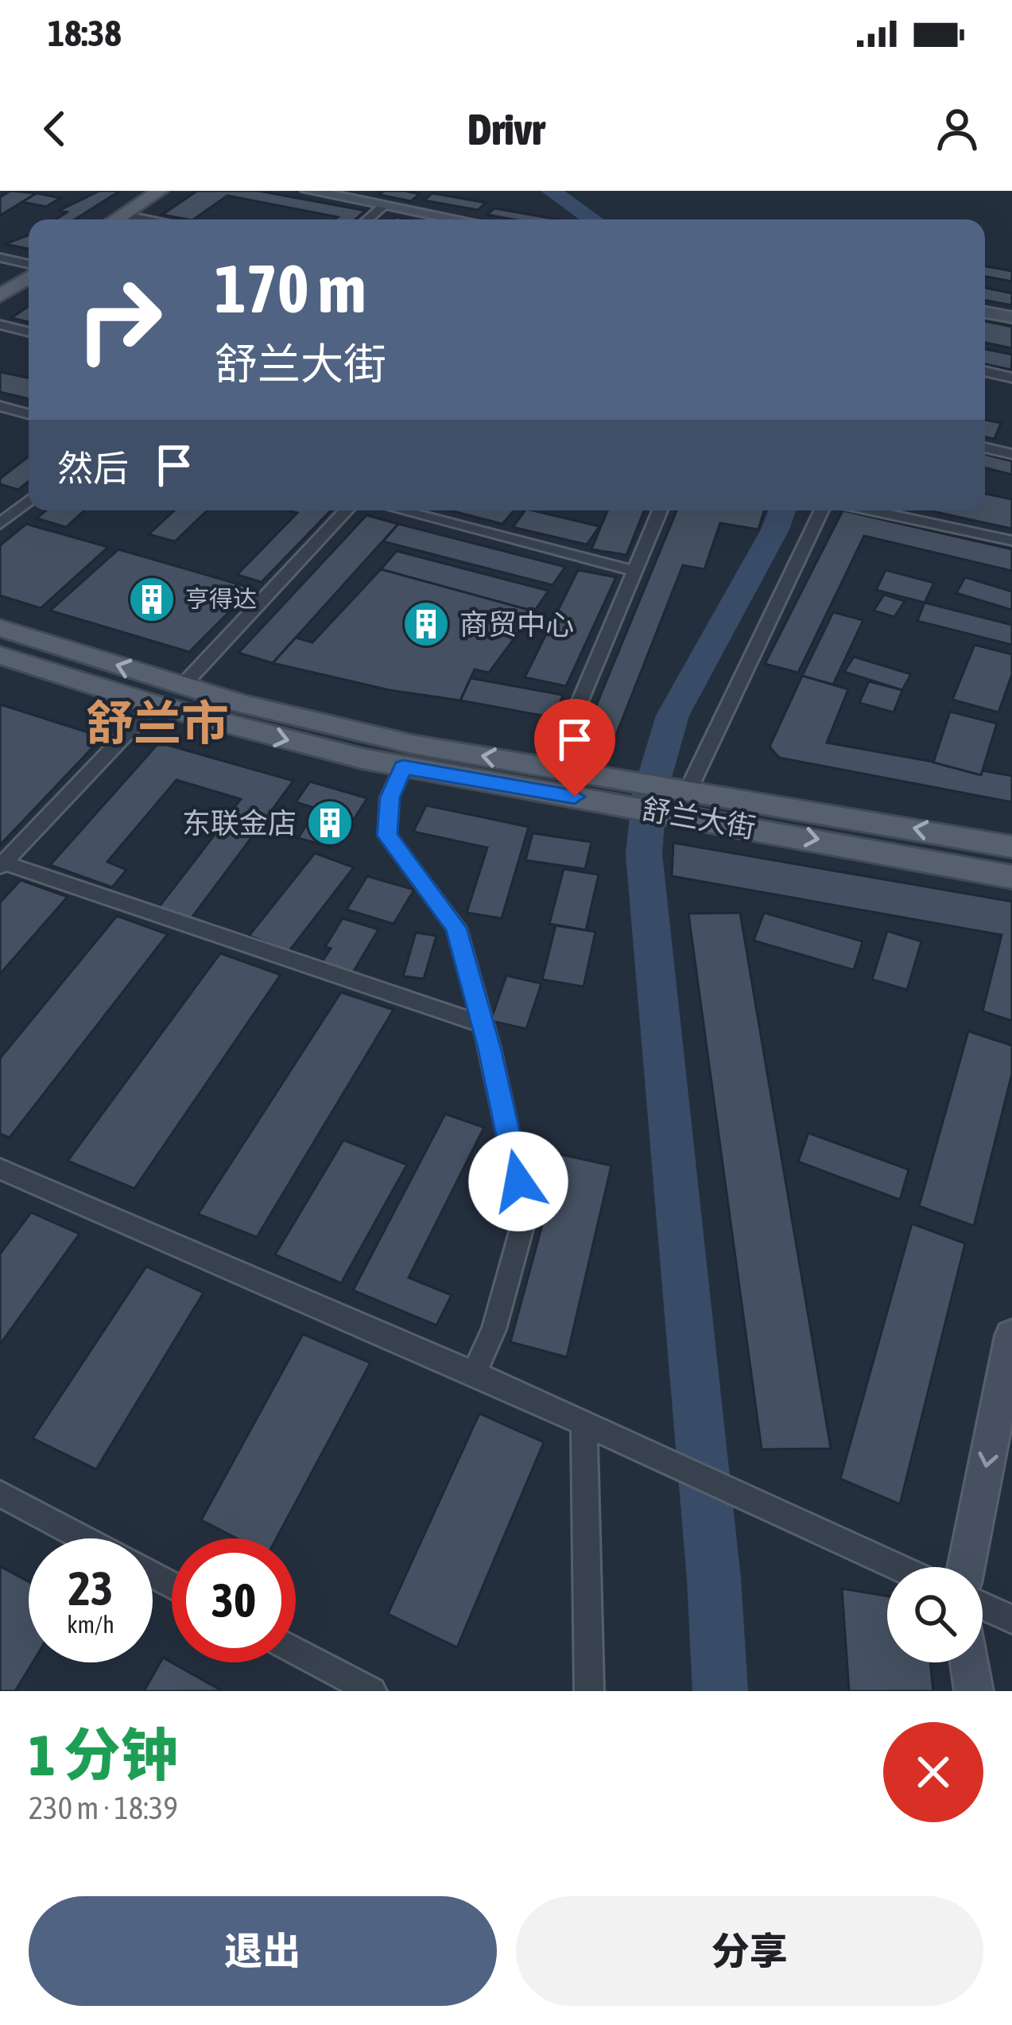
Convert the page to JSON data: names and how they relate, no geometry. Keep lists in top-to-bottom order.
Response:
{
  "streets": {
    "main road": ["舒兰大街"]
  },
  "districts": ["舒兰市"],
  "places": {
    "building": ["亨得达", "商贸中心", "东联金店"]
  },
  "page": {
    "status": "18:38",
    "header": "Drivr",
    "turn": ["170 m", "舒兰大街"],
    "then": "然后",
    "speed": "23 km/h",
    "limit": "30",
    "heading": ["1 分钟", "230 m · 18:39"],
    "buttons": ["退出", "分享"]
  }
}
